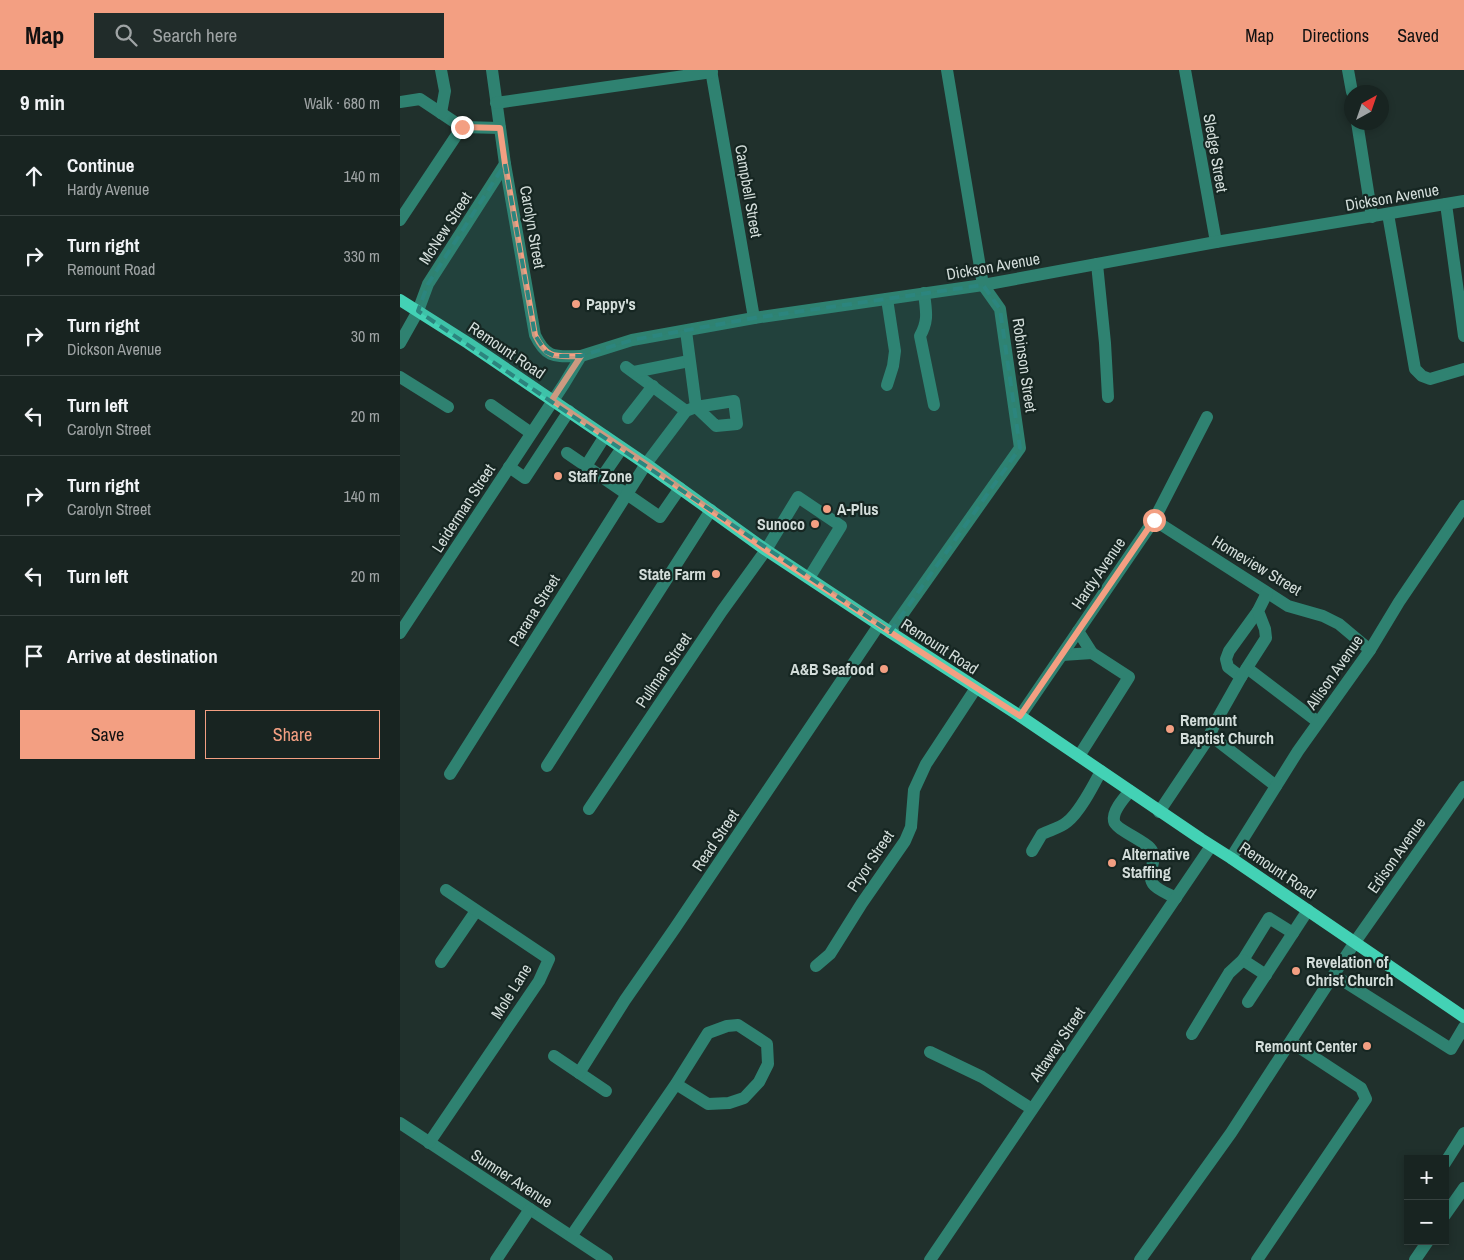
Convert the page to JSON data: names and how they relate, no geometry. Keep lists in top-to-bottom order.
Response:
{
  "streets": {
    "main road": ["Remount Road"],
    "street": [
      "Sledge Street",
      "Campbell Street",
      "Dickson Avenue",
      "Carolyn Street",
      "McNew Street",
      "Robinson Street",
      "Leiderman Street",
      "Homeview Street",
      "Hardy Avenue",
      "Parana Street",
      "Pullman Street",
      "Allison Avenue",
      "Read Street",
      "Edison Avenue",
      "Pryor Street",
      "Mole Lane",
      "Attaway Street",
      "Sumner Avenue"
    ]
  },
  "crossings": [
    ["Sledge Street", "Dickson Avenue"],
    ["Campbell Street", "Dickson Avenue"],
    ["Dickson Avenue", "Carolyn Street"],
    ["Dickson Avenue", "Robinson Street"],
    ["Carolyn Street", "McNew Street"],
    ["McNew Street", "Remount Road"],
    ["Remount Road", "Robinson Street"],
    ["Remount Road", "Leiderman Street"],
    ["Remount Road", "Hardy Avenue"],
    ["Remount Road", "Parana Street"],
    ["Remount Road", "Pullman Street"],
    ["Remount Road", "Allison Avenue"],
    ["Remount Road", "Read Street"],
    ["Remount Road", "Edison Avenue"],
    ["Remount Road", "Pryor Street"],
    ["Remount Road", "Attaway Street"],
    ["Robinson Street", "Read Street"],
    ["Homeview Street", "Hardy Avenue"],
    ["Homeview Street", "Allison Avenue"],
    ["Mole Lane", "Sumner Avenue"]
  ],
  "places": [
    "Pappy's",
    "Staff Zone",
    "A-Plus",
    "Sunoco",
    "State Farm",
    "A&B Seafood",
    "Remount Baptist Church",
    "Alternative Staffing",
    "Revelation of Christ Church",
    "Remount Center"
  ],
  "north": "top right",
  "page": {
    "header": "Map",
    "search": "Search here",
    "nav": ["Map", "Directions", "Saved"],
    "heading": ["9 min", "Walk · 680 m"],
    "list": [
      ["Continue", "Hardy Avenue", "140 m"],
      ["Turn right", "Remount Road", "330 m"],
      ["Turn right", "Dickson Avenue", "30 m"],
      ["Turn left", "Carolyn Street", "20 m"],
      ["Turn right", "Carolyn Street", "140 m"],
      ["Turn left", "20 m"],
      "Arrive at destination"
    ],
    "buttons": ["Save", "Share"],
    "map_buttons": ["+", "−"]
  }
}
